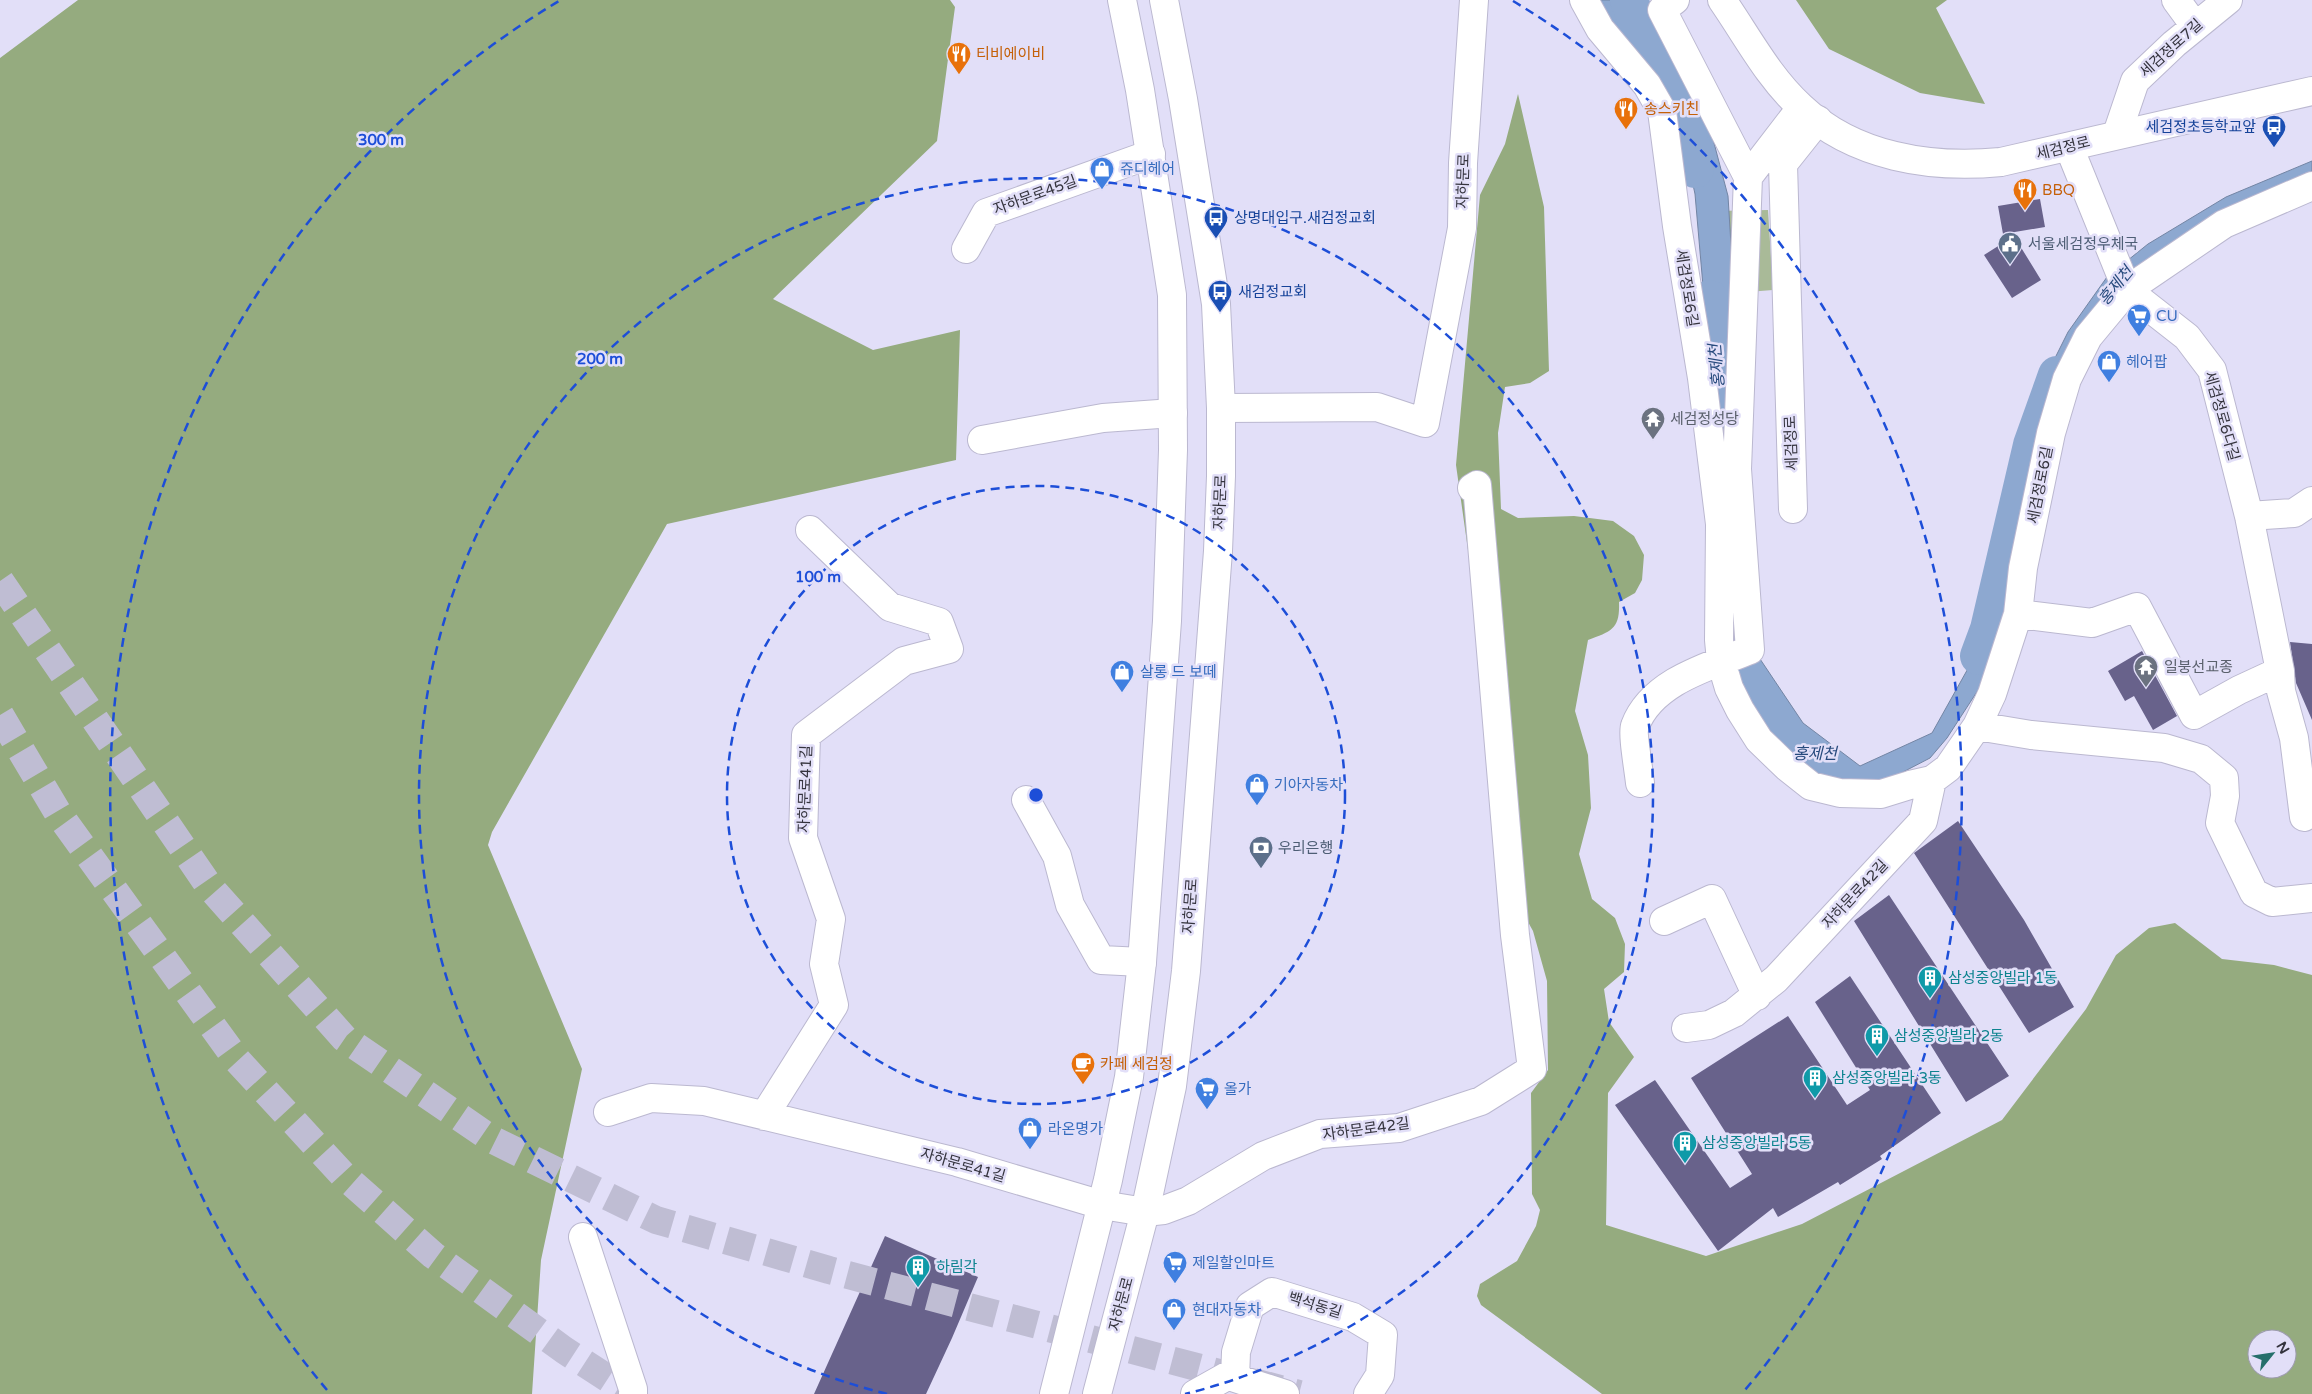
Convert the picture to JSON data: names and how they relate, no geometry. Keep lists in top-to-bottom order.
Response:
{
  "streets": {
    "street": [
      "세검정로7길",
      "세검정로",
      "자하문로",
      "자하문로45길",
      "세검정로6길",
      "세검정로6다길",
      "자하문로41길",
      "자하문로42길",
      "백석동길"
    ]
  },
  "crossings": [
    ["세검정로7길", "세검정로"],
    ["자하문로", "자하문로42길"],
    ["세검정로6길", "세검정로6다길"],
    ["세검정로6길", "자하문로42길"],
    ["자하문로41길", "자하문로42길"]
  ],
  "water": ["홍제천"],
  "places": {
    "restaurant": ["티비에이비", "송스키친", "BBQ"],
    "bus stop": ["세검정초등학교앞", "상명대입구.새검정교회", "새검정교회"],
    "shop": [
      "쥬디헤어",
      "헤어팝",
      "살롱 드 보떼",
      "기아자동차",
      "라온명가",
      "현대자동차"
    ],
    "public building": ["서울세검정우체국"],
    "supermarket": ["CU", "올가", "제일할인마트"],
    "temple": ["세검정성당", "일붕선교종"],
    "bank": ["우리은행"],
    "building": [
      "삼성중앙빌라 1동",
      "삼성중앙빌라 2동",
      "삼성중앙빌라 3동",
      "삼성중앙빌라 5동",
      "하림각"
    ],
    "cafe": ["카페 세검정"]
  },
  "north": "top right",
  "rings": ["300 m", "200 m", "100 m"]
}
